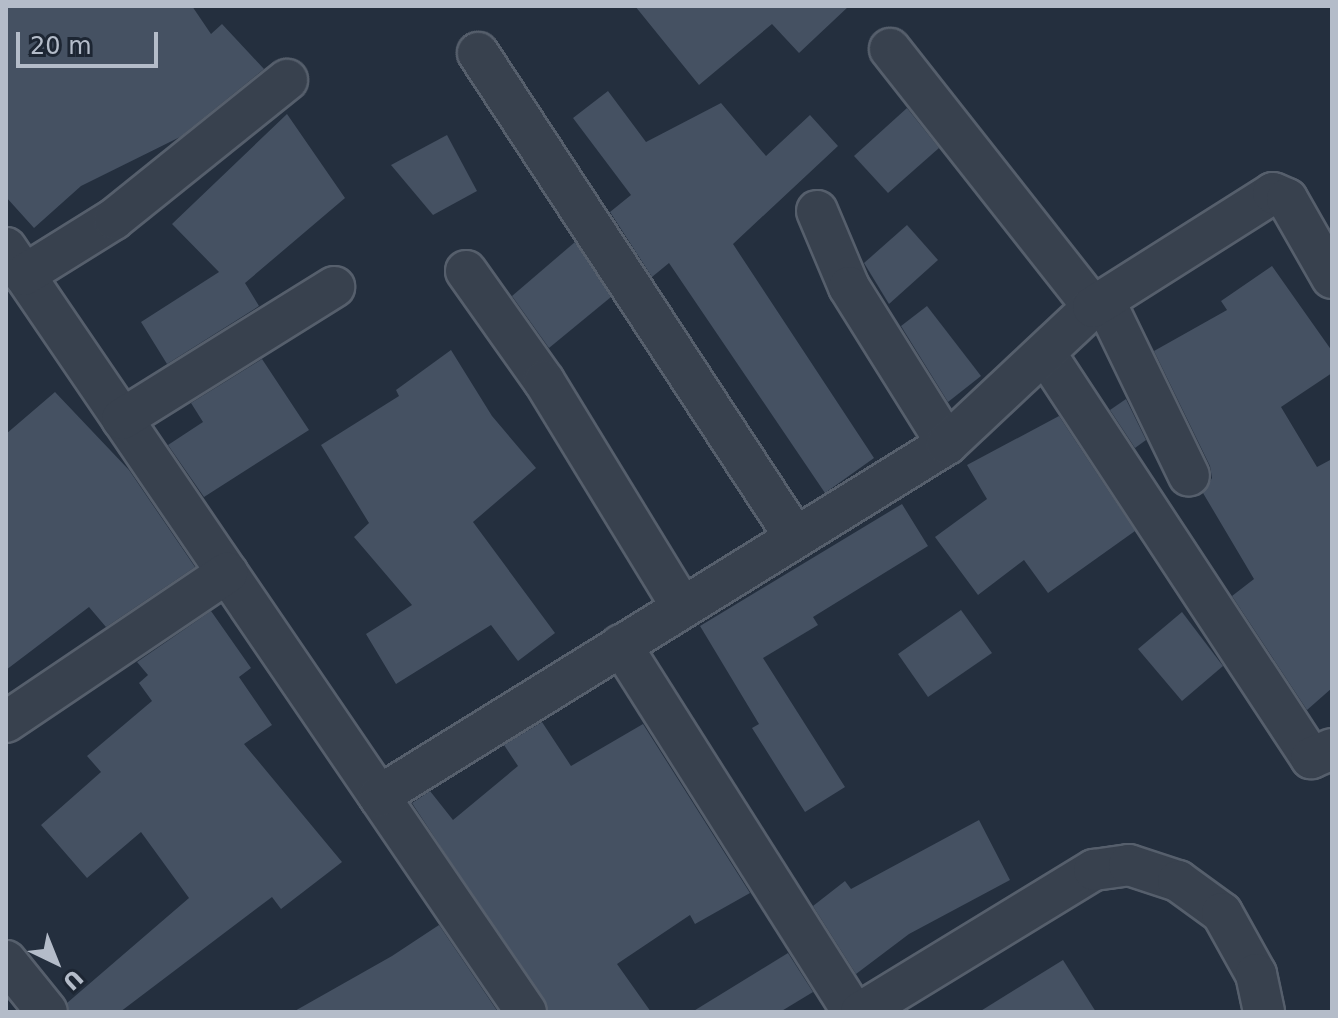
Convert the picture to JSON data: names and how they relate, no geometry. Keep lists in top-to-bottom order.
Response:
{
  "scale_bar": "20 m",
  "north": "bottom right"
}
